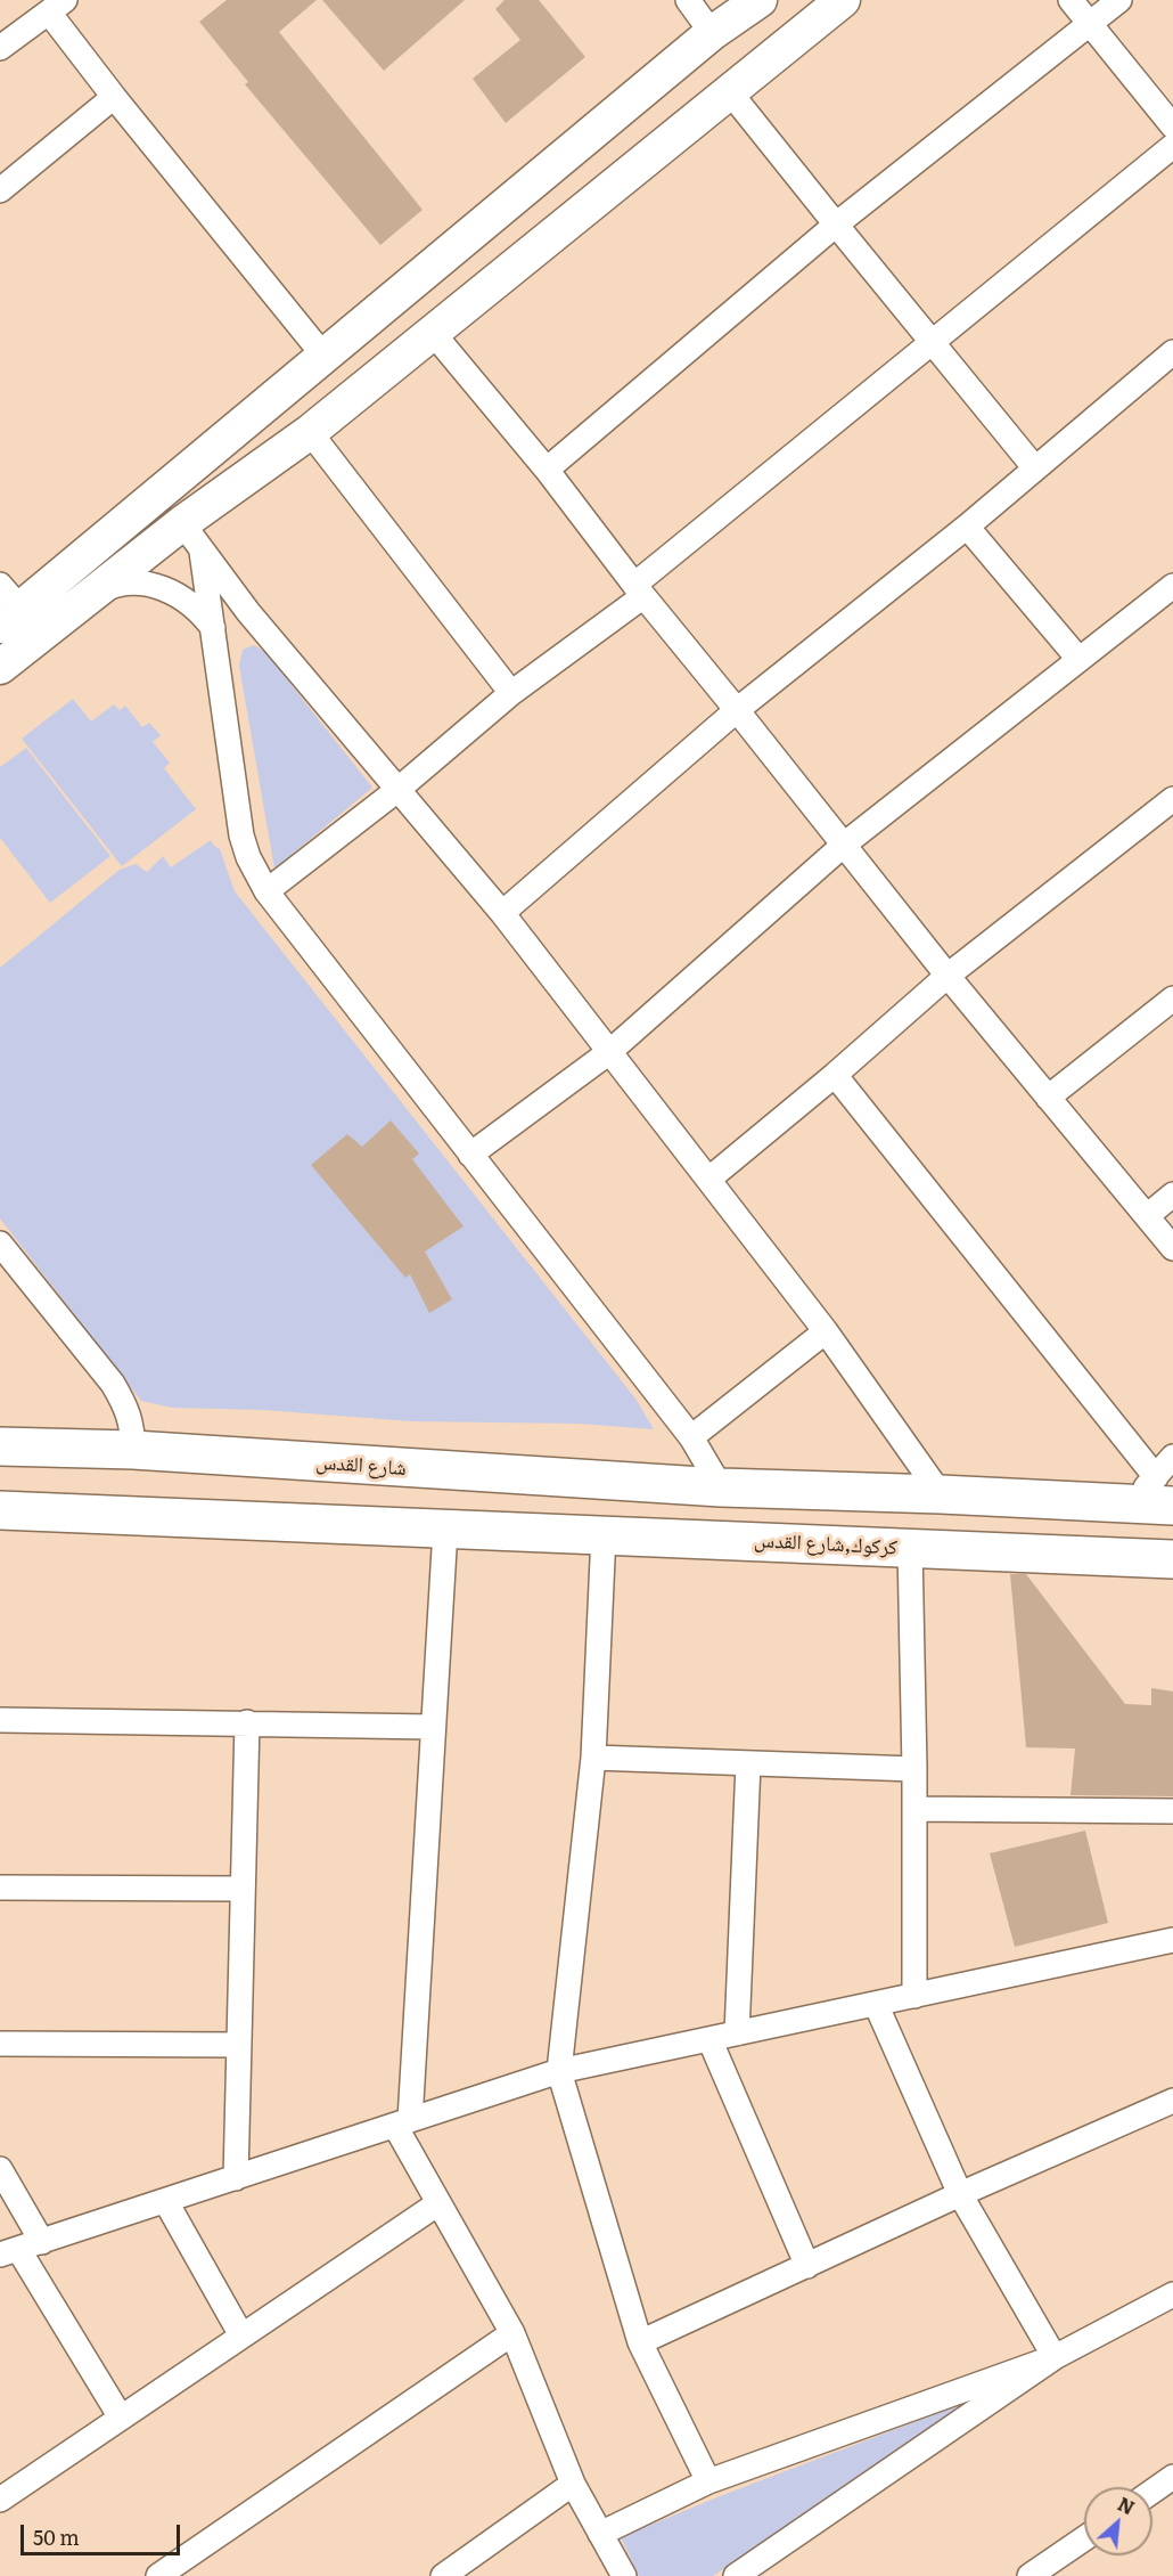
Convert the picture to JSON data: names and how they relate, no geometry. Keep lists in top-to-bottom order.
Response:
{
  "streets": {
    "main road": ["شارع القدس", "كركوك,شارع القدس"]
  },
  "scale_bar": "50 m",
  "north": "top right"
}
